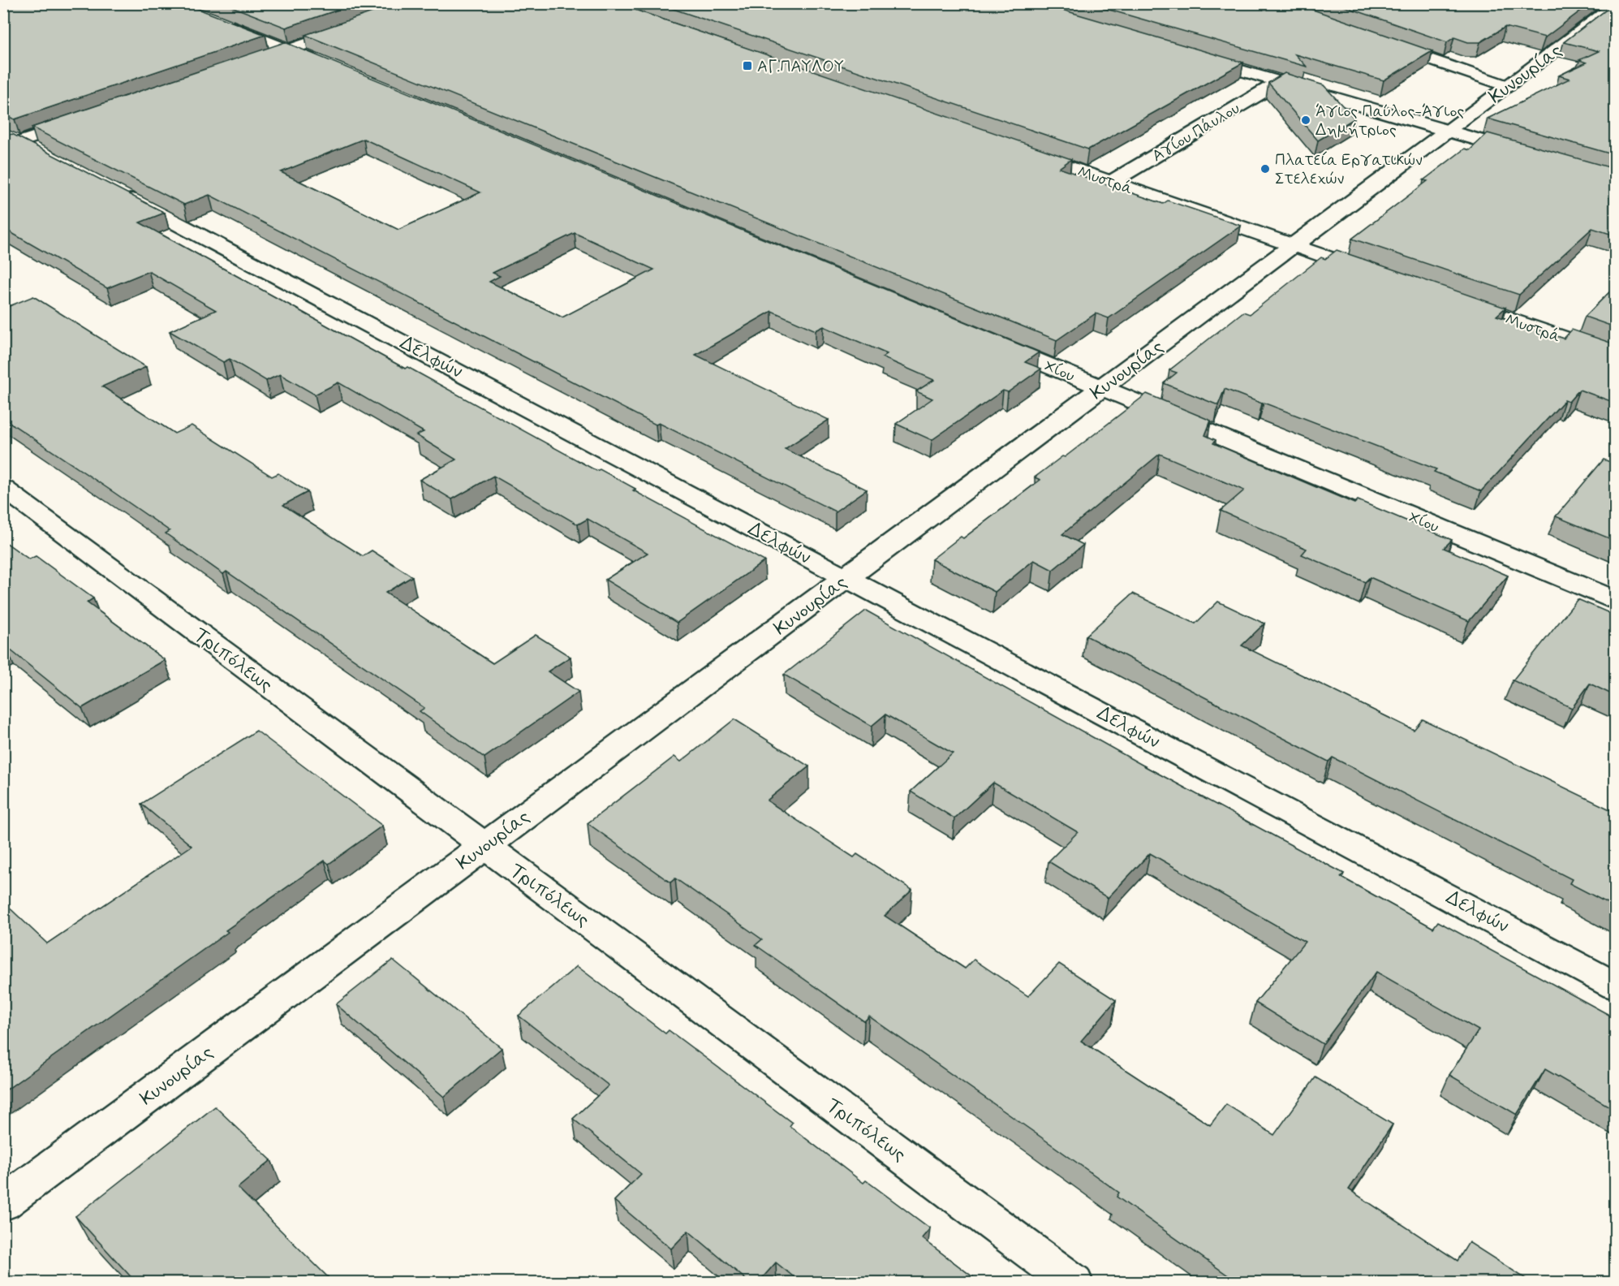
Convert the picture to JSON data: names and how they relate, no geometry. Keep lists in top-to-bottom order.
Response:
{
  "streets": {
    "street": [
      "Κυνουρίας",
      "Αγίου Πάυλου",
      "Μυστρά",
      "Δελφών",
      "Χίου",
      "Τριπόλεως"
    ]
  },
  "crossings": [
    ["Κυνουρίας", "Μυστρά"],
    ["Κυνουρίας", "Δελφών"],
    ["Κυνουρίας", "Χίου"],
    ["Κυνουρίας", "Τριπόλεως"],
    ["Αγίου Πάυλου", "Μυστρά"]
  ],
  "places": {
    "transit": ["ΑΓ.ΠΑΥΛΟΥ"],
    "other": ["Άγιος Παύλος-Άγιος Δημήτριος", "Πλατεία Εργατικών Στελεχών"]
  }
}
